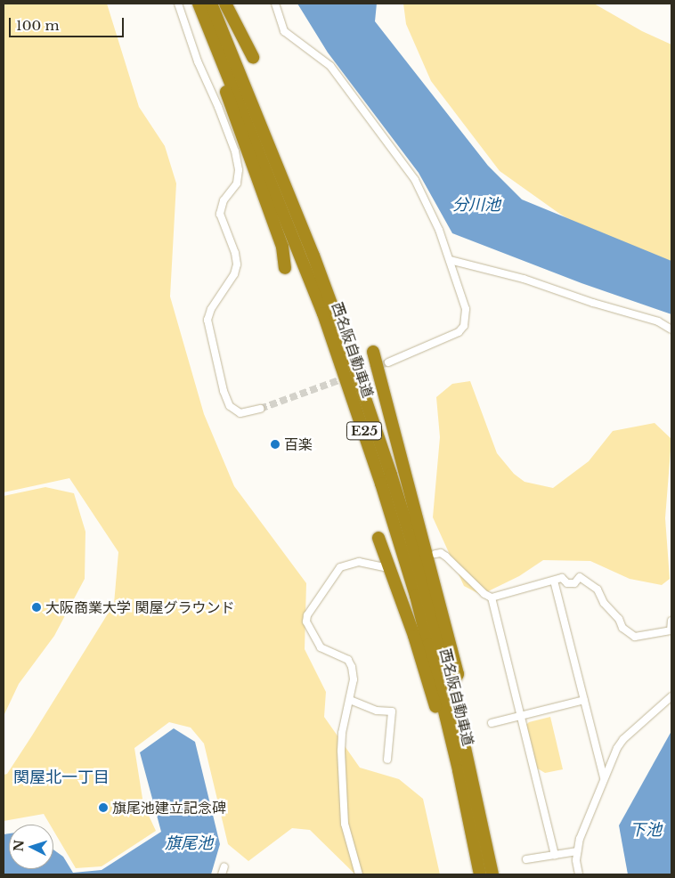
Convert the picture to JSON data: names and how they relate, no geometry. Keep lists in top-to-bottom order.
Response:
{
  "streets": {
    "highway": ["西名阪自動車道", "E25"]
  },
  "districts": ["関屋北一丁目"],
  "water": ["分川池", "下池", "旗尾池"],
  "places": ["百楽", "大阪商業大学 関屋グラウンド", "旗尾池建立記念碑"],
  "scale_bar": "100 m",
  "north": "left"
}
